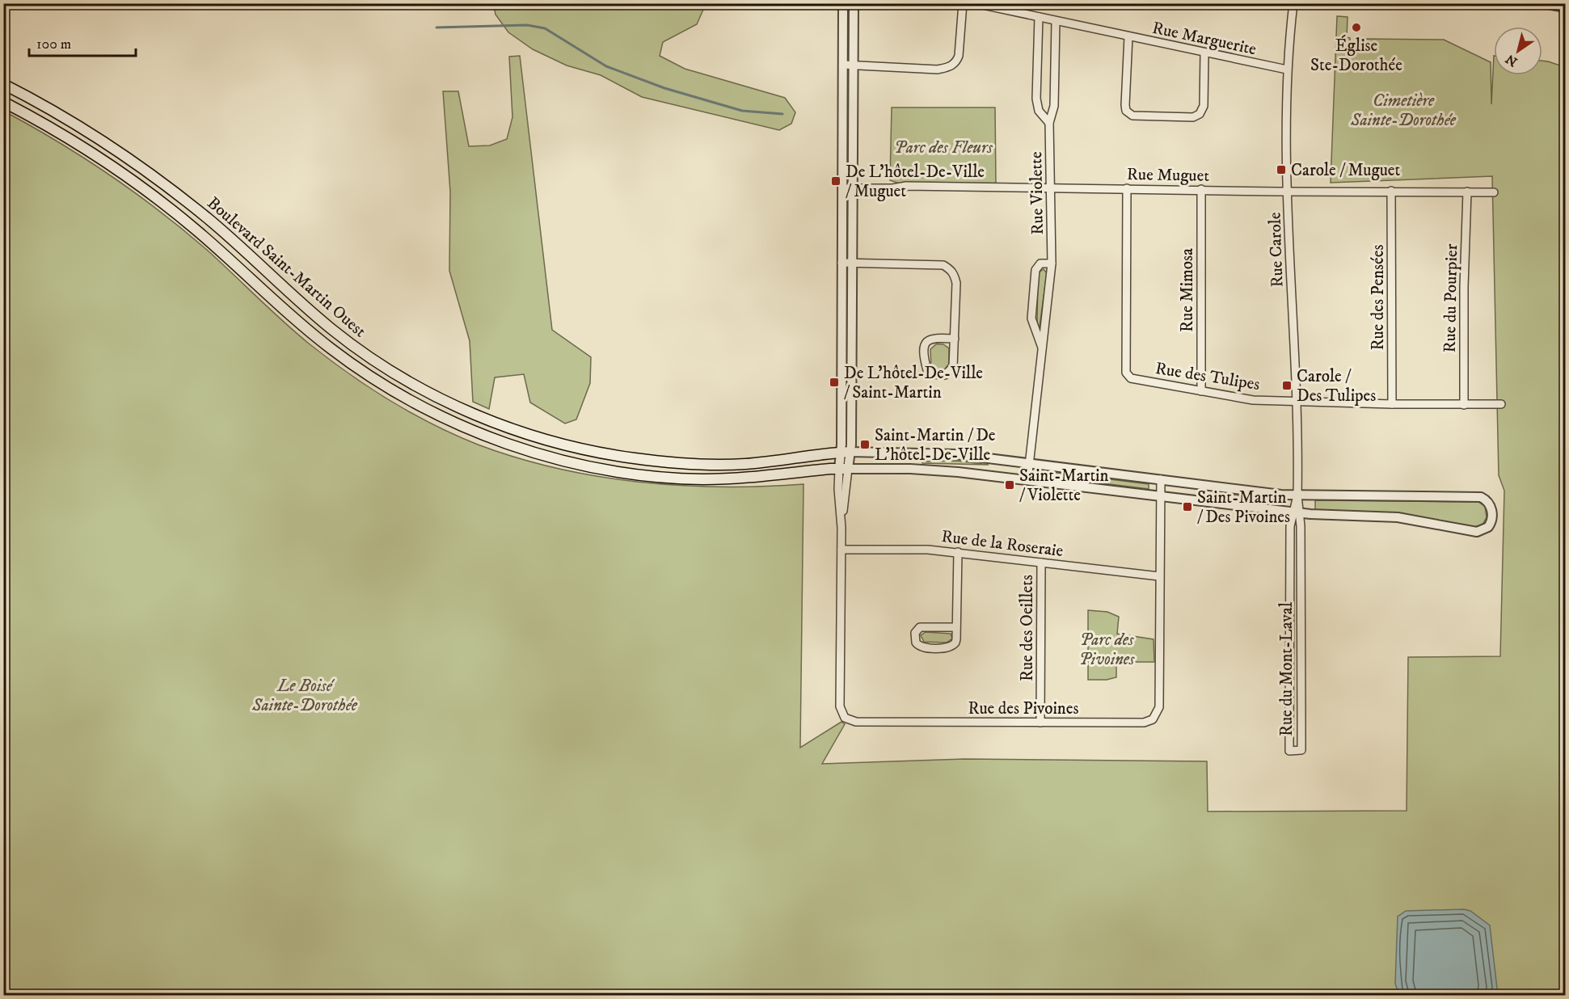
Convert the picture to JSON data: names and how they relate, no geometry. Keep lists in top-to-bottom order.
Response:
{
  "streets": {
    "main road": ["Boulevard Saint-Martin Ouest"],
    "street": [
      "Rue Marguerite",
      "Rue Muguet",
      "Rue Violette",
      "Rue Carole",
      "Rue Mimosa",
      "Rue des Pensées",
      "Rue du Pourpier",
      "Rue des Tulipes",
      "Rue de la Roseraie",
      "Rue des Oeillets",
      "Rue du Mont-Laval",
      "Rue des Pivoines"
    ]
  },
  "crossings": [
    ["Rue Marguerite", "Rue Violette"],
    ["Rue Marguerite", "Rue Carole"],
    ["Rue Muguet", "Rue Violette"],
    ["Rue Muguet", "Rue Carole"],
    ["Rue Muguet", "Rue Mimosa"],
    ["Rue Muguet", "Rue des Pensées"],
    ["Rue Muguet", "Rue du Pourpier"],
    ["Rue Muguet", "Rue des Tulipes"],
    ["Rue Violette", "Boulevard Saint-Martin Ouest"],
    ["Rue Carole", "Boulevard Saint-Martin Ouest"],
    ["Rue Carole", "Rue des Tulipes"],
    ["Rue Carole", "Rue du Mont-Laval"],
    ["Boulevard Saint-Martin Ouest", "Rue du Mont-Laval"],
    ["Boulevard Saint-Martin Ouest", "Rue des Pivoines"],
    ["Rue Mimosa", "Rue des Tulipes"],
    ["Rue des Pensées", "Rue des Tulipes"],
    ["Rue du Pourpier", "Rue des Tulipes"],
    ["Rue de la Roseraie", "Rue des Oeillets"],
    ["Rue de la Roseraie", "Rue des Pivoines"],
    ["Rue des Oeillets", "Rue des Pivoines"]
  ],
  "parks": [
    "Cimetière Sainte-Dorothée",
    "Parc des Fleurs",
    "Parc des Pivoines",
    "Le Boisé Sainte-Dorothée"
  ],
  "places": {
    "other": ["Église Ste-Dorothée"],
    "transit": [
      "Carole / Muguet",
      "De L'hôtel-De-Ville / Muguet",
      "De L'hôtel-De-Ville / Saint-Martin",
      "Carole / Des Tulipes",
      "Saint-Martin / De L'hôtel-De-Ville",
      "Saint-Martin / Violette",
      "Saint-Martin / Des Pivoines"
    ]
  },
  "scale_bar": "100 m",
  "north": "bottom left"
}
